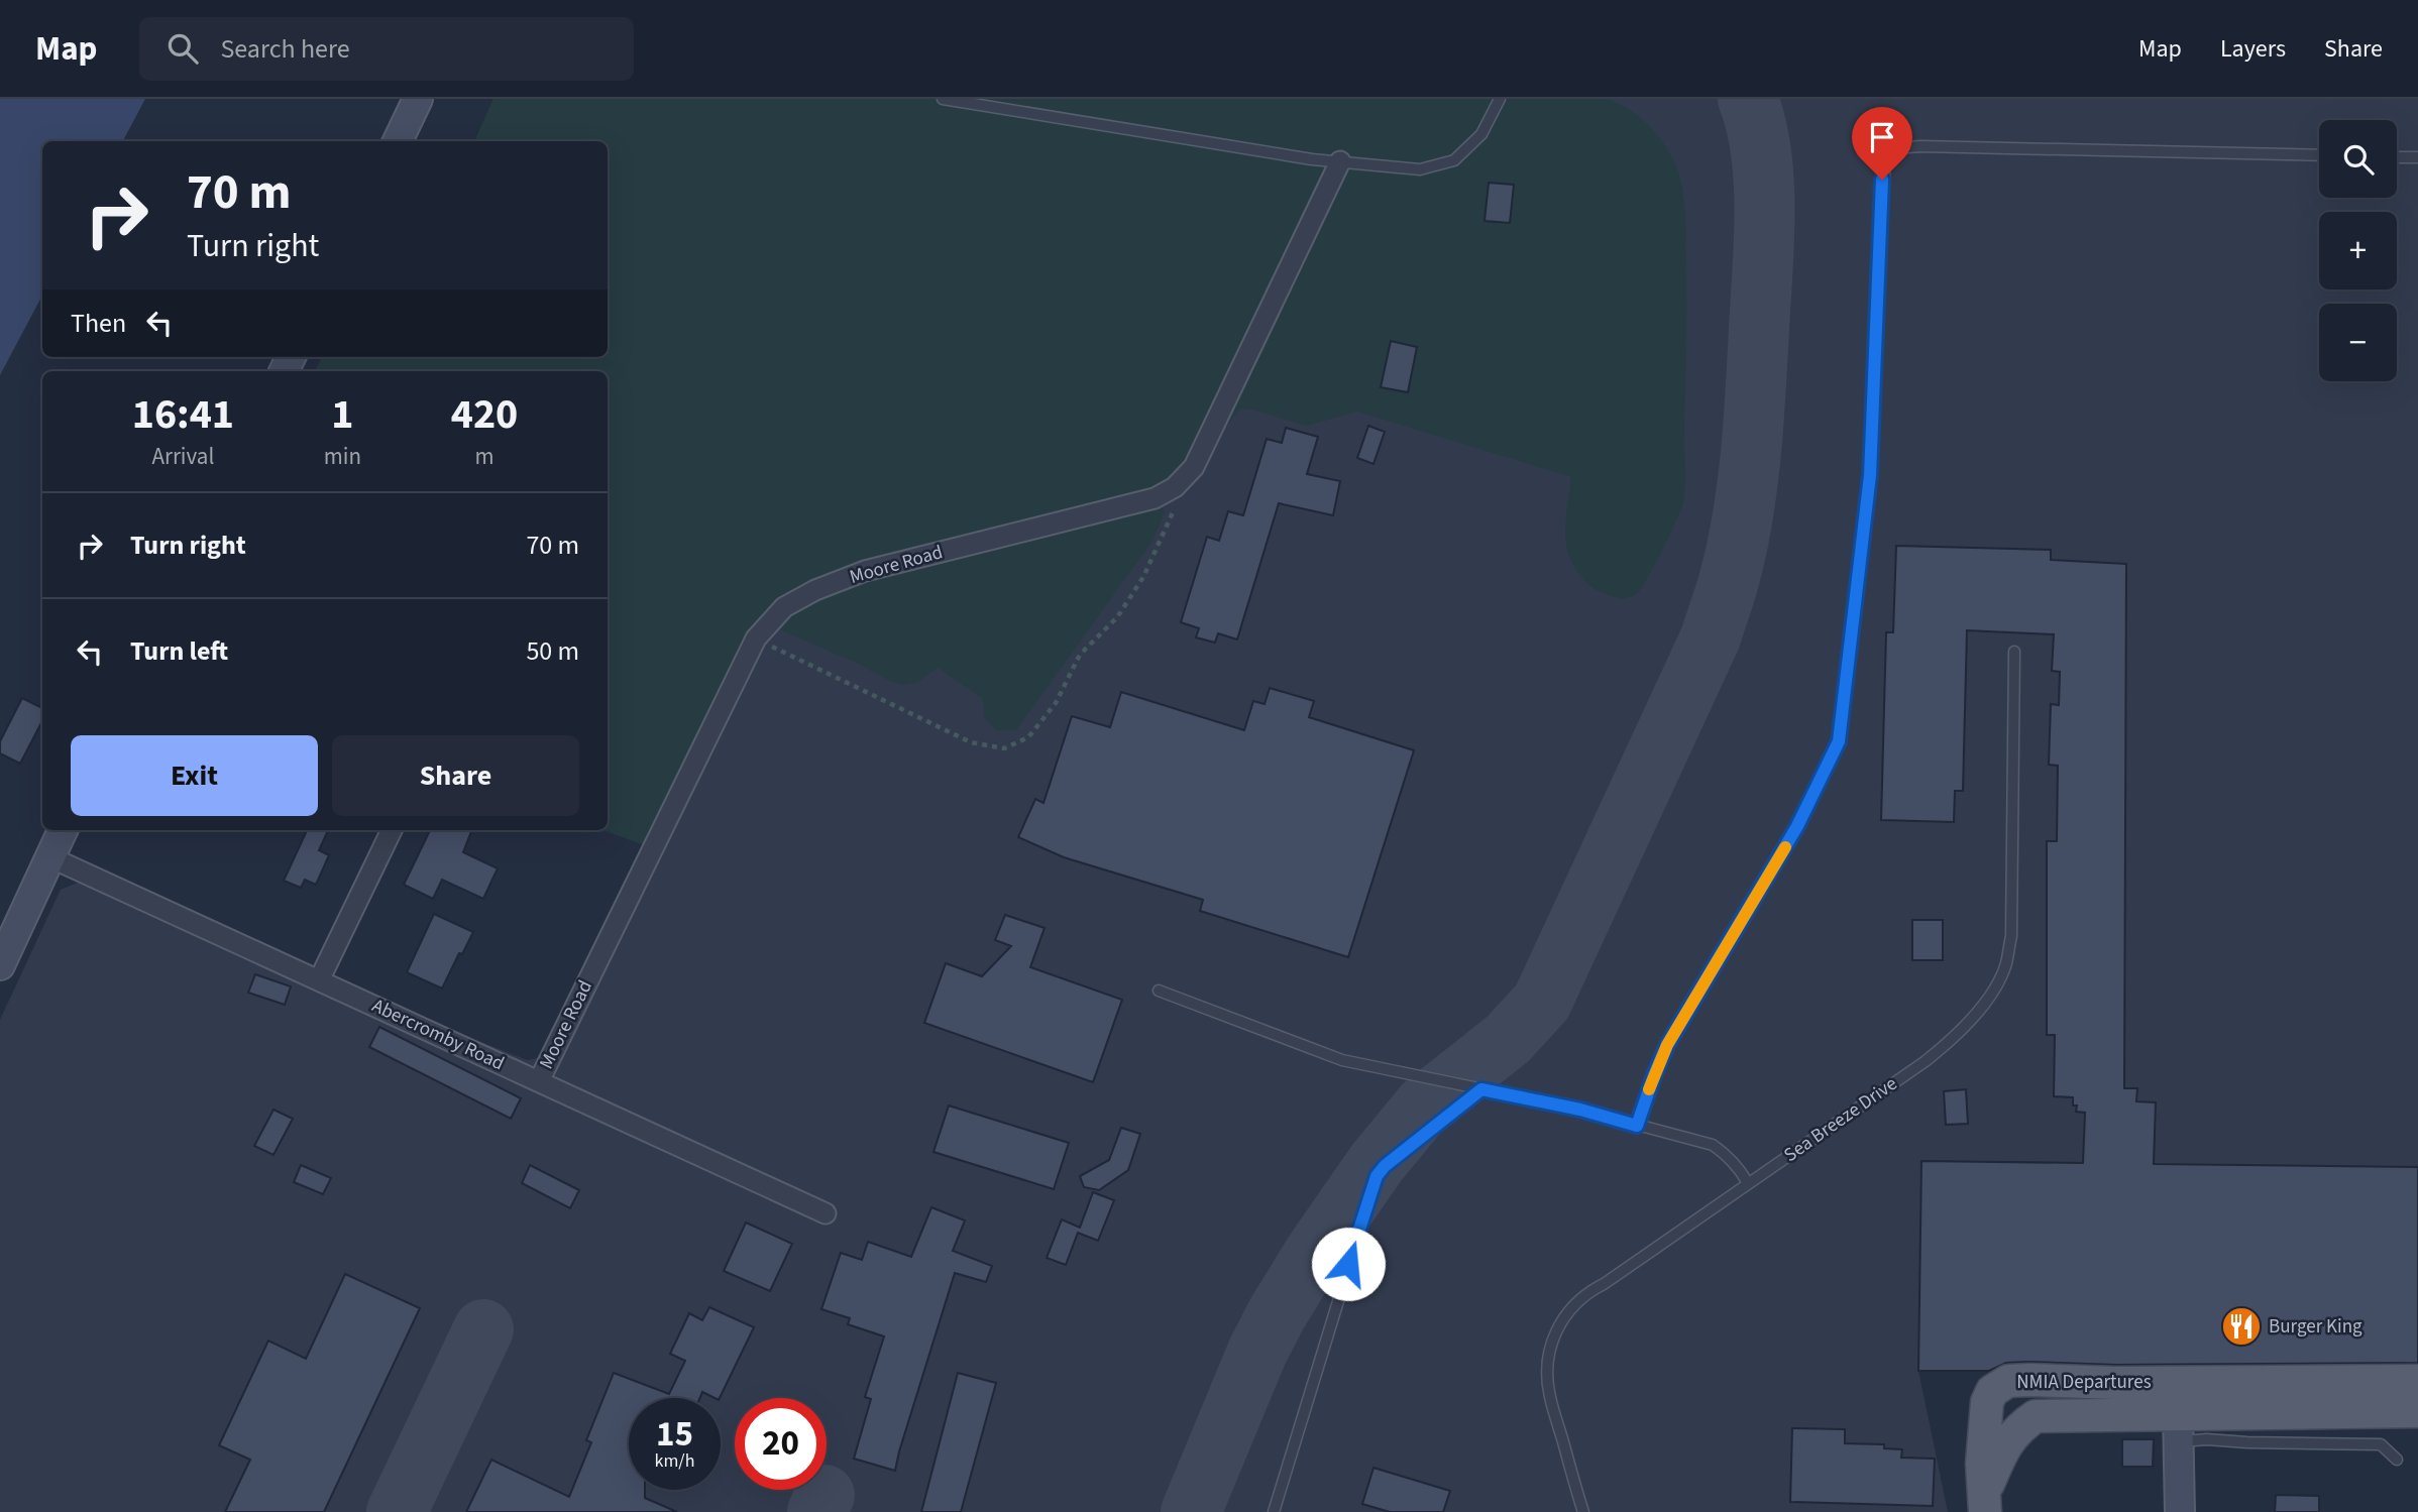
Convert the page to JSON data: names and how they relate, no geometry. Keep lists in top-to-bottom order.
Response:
{
  "streets": {
    "main road": ["NMIA Departures"],
    "street": ["Moore Road", "Abercromby Road"],
    "lane": ["Sea Breeze Drive"]
  },
  "crossings": [
    ["Moore Road", "Abercromby Road"]
  ],
  "places": {
    "restaurant": ["Burger King"]
  },
  "page": {
    "header": "Map",
    "search": "Search here",
    "nav": ["Map", "Layers", "Share"],
    "map_buttons": ["+", "−"],
    "turn": ["70 m", "Turn right"],
    "then": "Then",
    "eta": [
      "16:41",
      "Arrival",
      "1",
      "min",
      "420",
      "m"
    ],
    "list": [
      {
        "name": "Turn right",
        "value": "70 m"
      },
      {
        "name": "Turn left",
        "value": "50 m"
      }
    ],
    "buttons": ["Exit", "Share"],
    "speed": "15 km/h",
    "limit": "20"
  }
}
